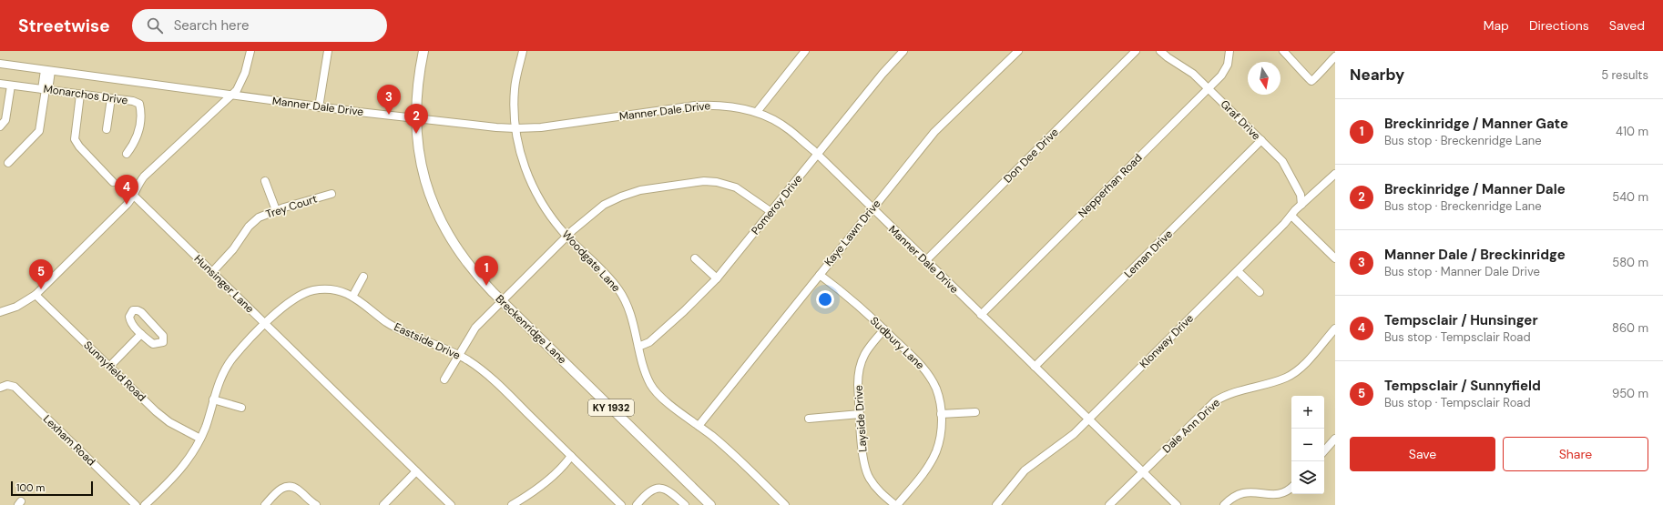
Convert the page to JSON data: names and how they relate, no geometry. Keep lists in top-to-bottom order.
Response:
{
  "streets": {
    "main road": ["Breckenridge Lane", "KY 1932"],
    "street": [
      "Monarchos Drive",
      "Manner Dale Drive",
      "Graf Drive",
      "Don Dee Drive",
      "Nepperhan Road",
      "Pomeroy Drive",
      "Trey Court",
      "Kaye Lawn Drive",
      "Leman Drive",
      "Woodgate Lane",
      "Hunsinger Lane",
      "Eastside Drive",
      "Klonway Drive",
      "Sudbury Lane",
      "Sunnyfield Road",
      "Layside Drive",
      "Dale Ann Drive",
      "Lexham Road"
    ]
  },
  "crossings": [
    ["Manner Dale Drive", "Don Dee Drive"],
    ["Manner Dale Drive", "Nepperhan Road"],
    ["Manner Dale Drive", "Pomeroy Drive"],
    ["Manner Dale Drive", "Kaye Lawn Drive"],
    ["Manner Dale Drive", "Leman Drive"],
    ["Manner Dale Drive", "Woodgate Lane"],
    ["Manner Dale Drive", "Breckenridge Lane"],
    ["Manner Dale Drive", "Klonway Drive"],
    ["Manner Dale Drive", "Dale Ann Drive"],
    ["Graf Drive", "Nepperhan Road"],
    ["Graf Drive", "Leman Drive"],
    ["Graf Drive", "Klonway Drive"],
    ["Pomeroy Drive", "Woodgate Lane"],
    ["Trey Court", "Hunsinger Lane"],
    ["Kaye Lawn Drive", "Woodgate Lane"],
    ["Kaye Lawn Drive", "Sudbury Lane"],
    ["Hunsinger Lane", "Eastside Drive"],
    ["Eastside Drive", "Sunnyfield Road"],
    ["Sudbury Lane", "Layside Drive"]
  ],
  "scale_bar": "100 m",
  "north": "bottom",
  "page": {
    "header": "Streetwise",
    "search": "Search here",
    "nav": ["Map", "Directions", "Saved"],
    "heading": ["Nearby", "5 results"],
    "pins": [
      "3",
      "2",
      "4",
      "1",
      "5"
    ],
    "list": [
      {
        "mark": "1",
        "name": "Breckinridge / Manner Gate",
        "note": "Bus stop · Breckenridge Lane",
        "value": "410 m"
      },
      {
        "mark": "2",
        "name": "Breckinridge / Manner Dale",
        "note": "Bus stop · Breckenridge Lane",
        "value": "540 m"
      },
      {
        "mark": "3",
        "name": "Manner Dale / Breckinridge",
        "note": "Bus stop · Manner Dale Drive",
        "value": "580 m"
      },
      {
        "mark": "4",
        "name": "Tempsclair / Hunsinger",
        "note": "Bus stop · Tempsclair Road",
        "value": "860 m"
      },
      {
        "mark": "5",
        "name": "Tempsclair / Sunnyfield",
        "note": "Bus stop · Tempsclair Road",
        "value": "950 m"
      }
    ],
    "map_buttons": ["+", "−"],
    "buttons": ["Save", "Share"],
    "scale": "100 m"
  }
}
